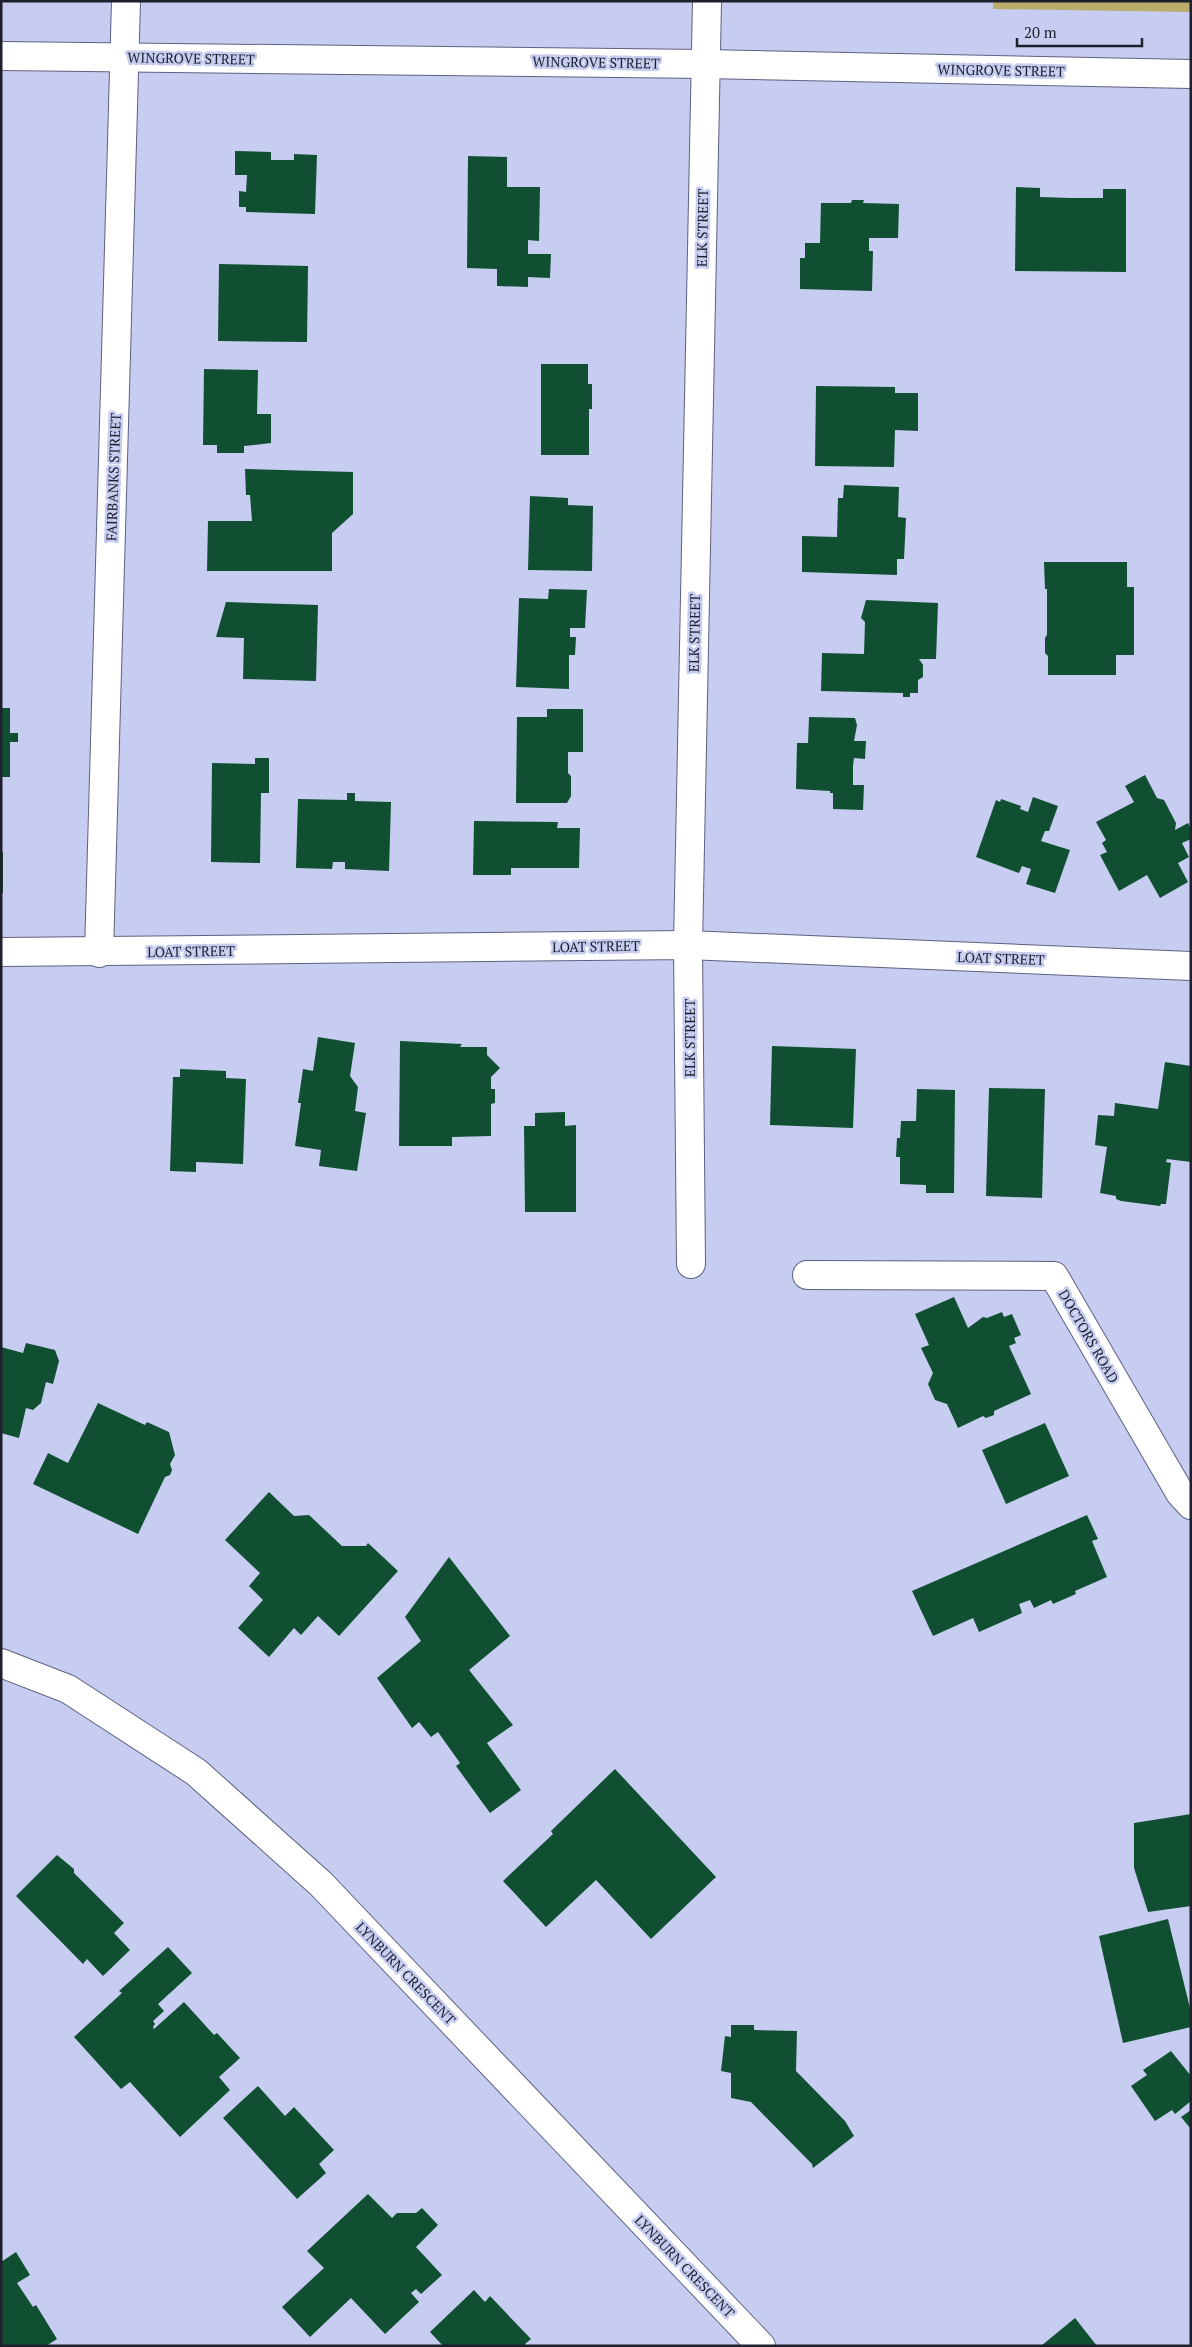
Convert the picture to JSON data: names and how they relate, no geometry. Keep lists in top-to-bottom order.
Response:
{
  "streets": {
    "street": [
      "WINGROVE STREET",
      "ELK STREET",
      "FAIRBANKS STREET",
      "LOAT STREET",
      "DOCTORS ROAD",
      "LYNBURN CRESCENT"
    ]
  },
  "crossings": [
    ["WINGROVE STREET", "ELK STREET"],
    ["WINGROVE STREET", "FAIRBANKS STREET"],
    ["ELK STREET", "LOAT STREET"],
    ["FAIRBANKS STREET", "LOAT STREET"]
  ],
  "scale_bar": "20 m"
}
